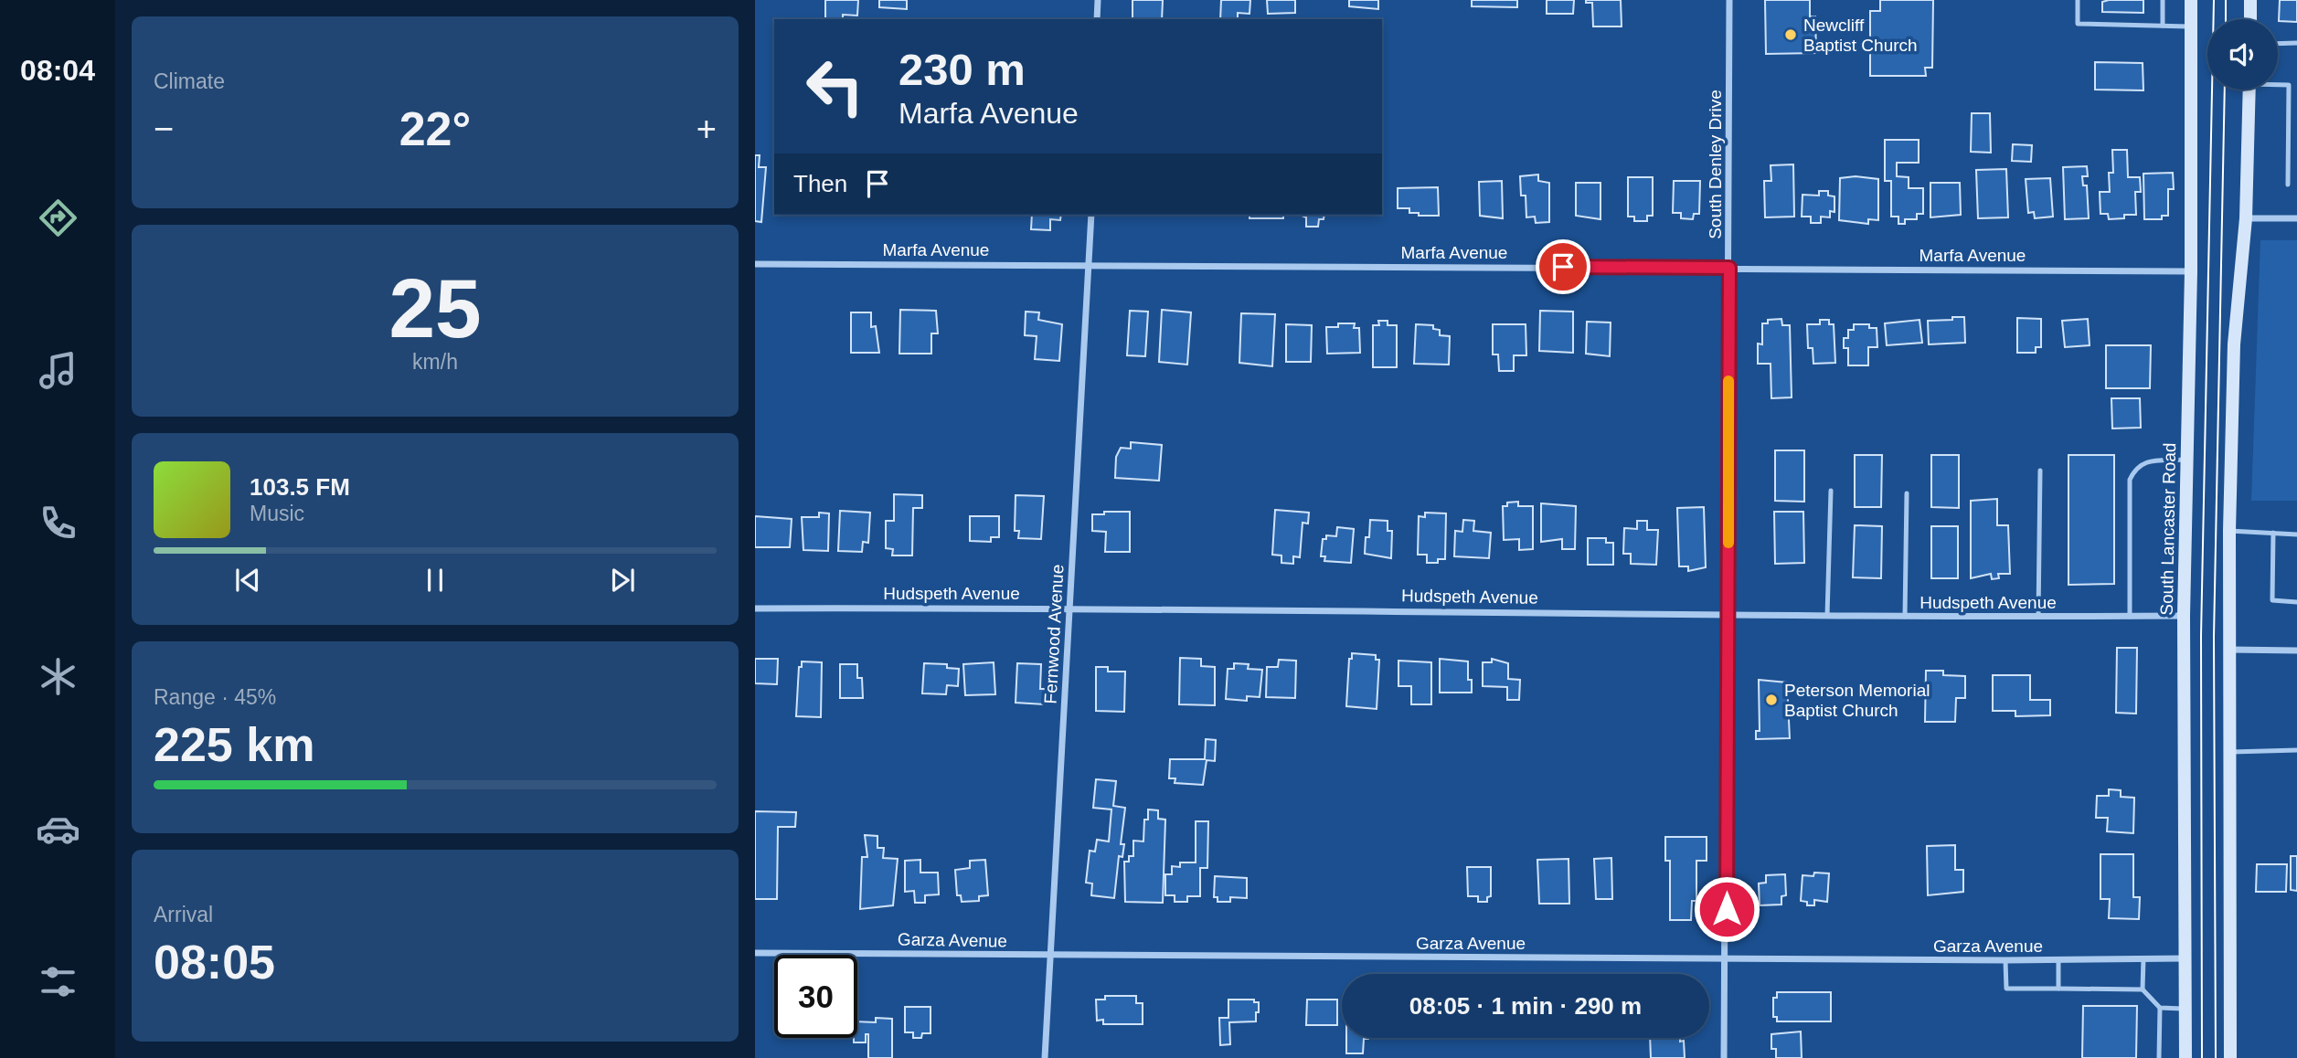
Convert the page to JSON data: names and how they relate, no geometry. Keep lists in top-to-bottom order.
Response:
{
  "streets": {
    "main road": ["South Lancaster Road"],
    "street": [
      "South Denley Drive",
      "Marfa Avenue",
      "Hudspeth Avenue",
      "Fernwood Avenue",
      "Garza Avenue"
    ]
  },
  "crossings": [
    ["South Denley Drive", "Marfa Avenue"],
    ["South Denley Drive", "Hudspeth Avenue"],
    ["South Denley Drive", "Garza Avenue"],
    ["Marfa Avenue", "South Lancaster Road"],
    ["Marfa Avenue", "Fernwood Avenue"],
    ["South Lancaster Road", "Hudspeth Avenue"],
    ["South Lancaster Road", "Garza Avenue"],
    ["Hudspeth Avenue", "Fernwood Avenue"],
    ["Fernwood Avenue", "Garza Avenue"]
  ],
  "places": ["Newcliff Baptist Church", "Peterson Memorial Baptist Church"],
  "page": {
    "tabs": "08:04",
    "tile": [
      "Climate",
      ["25", "km/h"],
      ["Range · 45%", "225 km"],
      ["Arrival", "08:05"]
    ],
    "turn": ["230 m", "Marfa Avenue"],
    "heat": ["−", "22°", "+"],
    "then": "Then",
    "song": ["103.5 FM", "Music"],
    "limit": "30",
    "trip": "08:05 · 1 min · 290 m"
  }
}
